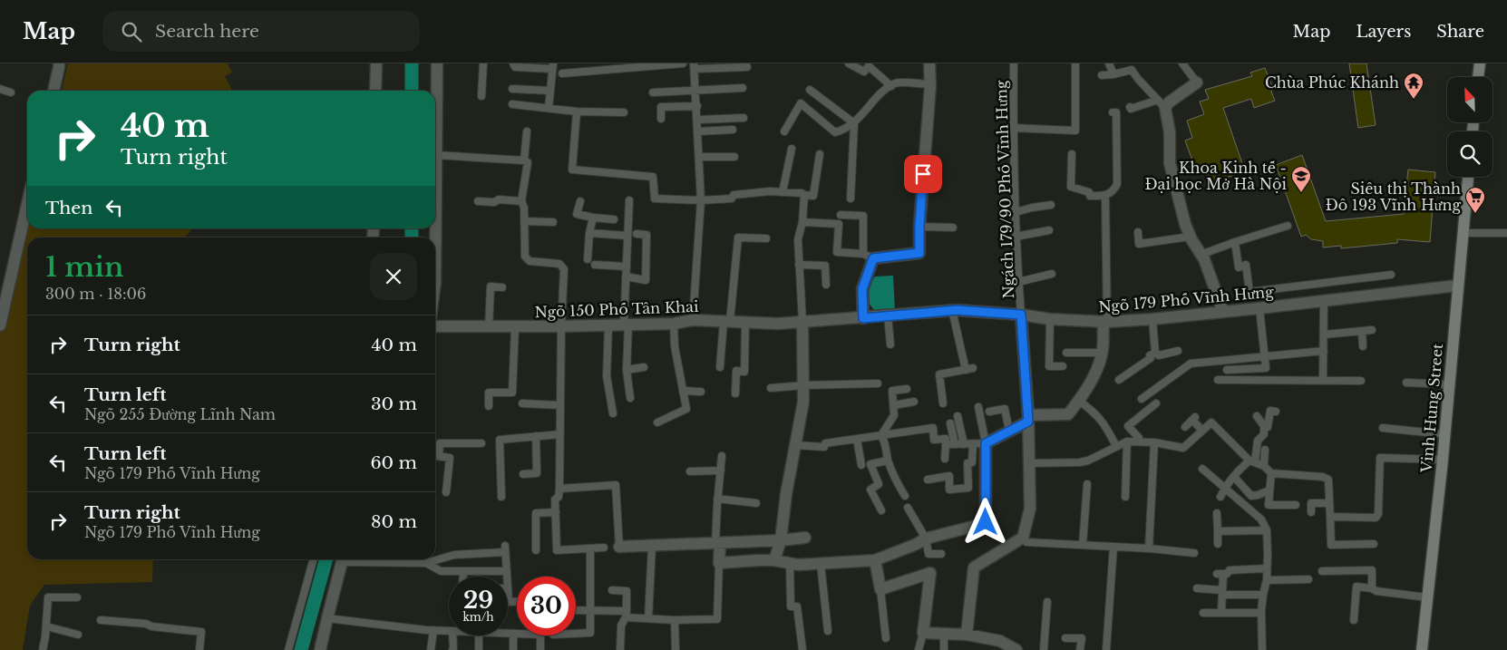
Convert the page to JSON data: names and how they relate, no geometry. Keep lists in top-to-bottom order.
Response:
{
  "streets": {
    "main road": ["Vinh Hung Street"],
    "street": ["Ngõ 179 Phố Vĩnh Hưng", "Ngõ 150 Phố Tân Khai"],
    "lane": ["Ngách 179/90 Phố Vĩnh Hưng"]
  },
  "crossings": [
    ["Ngách 179/90 Phố Vĩnh Hưng", "Ngõ 179 Phố Vĩnh Hưng"],
    ["Ngõ 179 Phố Vĩnh Hưng", "Ngõ 150 Phố Tân Khai"],
    ["Ngõ 179 Phố Vĩnh Hưng", "Vinh Hung Street"]
  ],
  "places": {
    "temple": ["Chùa Phúc Khánh"],
    "school or university": ["Khoa Kinh tế - Đại học Mở Hà Nội"],
    "supermarket": ["Siêu thị Thành Đô 193 Vĩnh Hưng"]
  },
  "north": "top left",
  "page": {
    "header": "Map",
    "search": "Search here",
    "nav": ["Map", "Layers", "Share"],
    "turn": ["40 m", "Turn right"],
    "then": "Then",
    "heading": ["1 min", "300 m · 18:06"],
    "list": [
      {
        "name": "Turn right",
        "value": "40 m"
      },
      {
        "name": "Turn left",
        "note": "Ngõ 255 Đường Lĩnh Nam",
        "value": "30 m"
      },
      {
        "name": "Turn left",
        "note": "Ngõ 179 Phố Vĩnh Hưng",
        "value": "60 m"
      },
      {
        "name": "Turn right",
        "note": "Ngõ 179 Phố Vĩnh Hưng",
        "value": "80 m"
      }
    ],
    "speed": "29 km/h",
    "limit": "30"
  }
}
